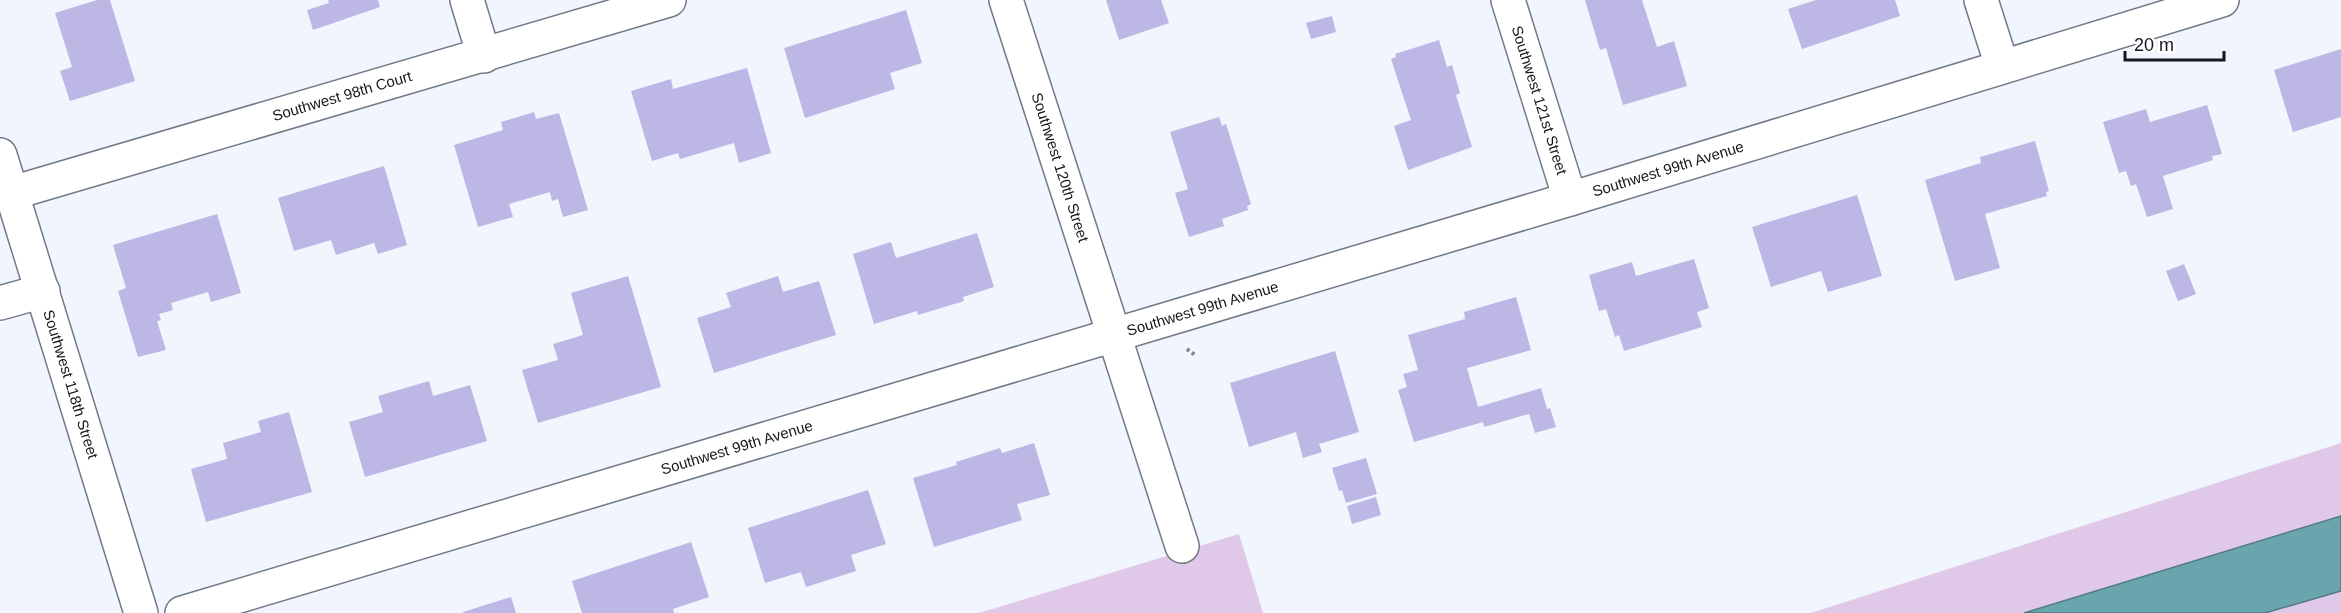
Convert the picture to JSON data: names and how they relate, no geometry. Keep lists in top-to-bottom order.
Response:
{
  "streets": {
    "street": [
      "Southwest 98th Court",
      "Southwest 121st Street",
      "Southwest 120th Street",
      "Southwest 99th Avenue",
      "Southwest 118th Street"
    ]
  },
  "crossings": [
    ["Southwest 98th Court", "Southwest 118th Street"],
    ["Southwest 121st Street", "Southwest 99th Avenue"],
    ["Southwest 120th Street", "Southwest 99th Avenue"]
  ],
  "scale_bar": "20 m"
}
